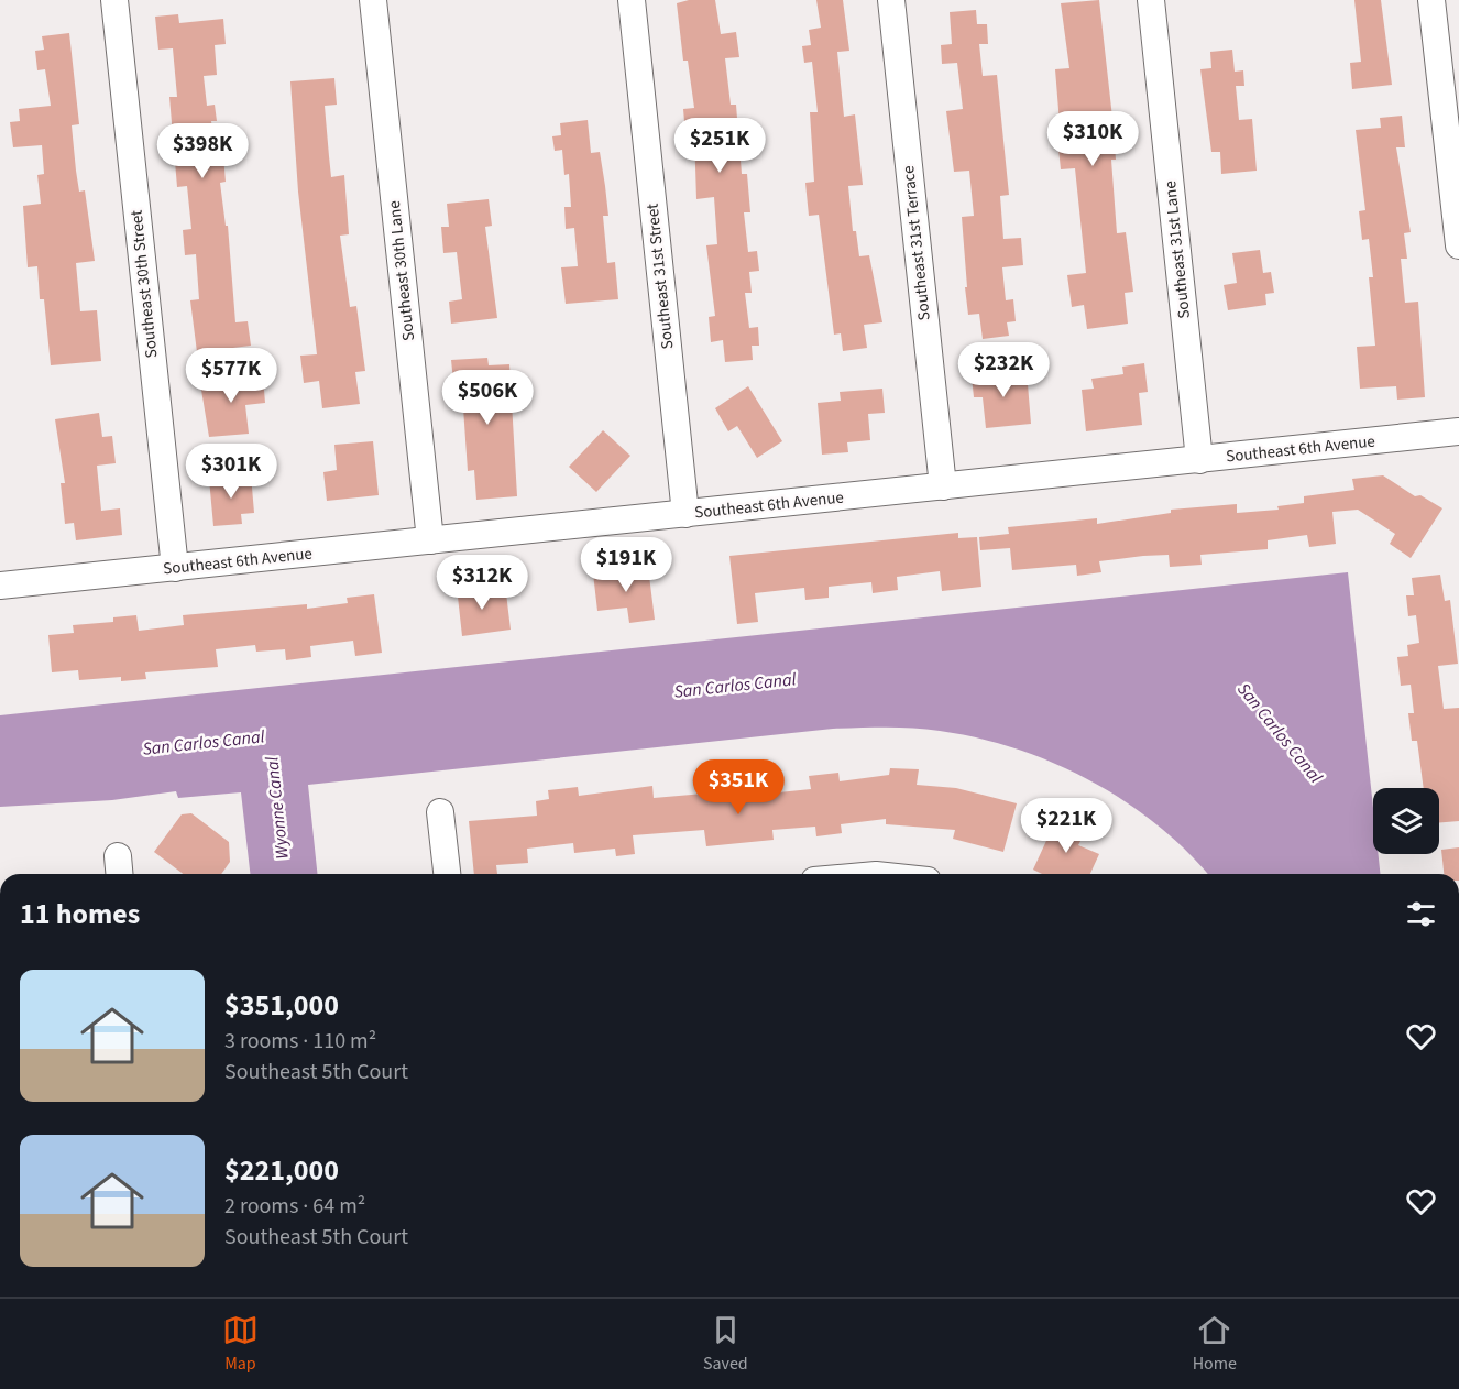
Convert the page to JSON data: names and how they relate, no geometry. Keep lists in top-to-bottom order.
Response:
{
  "streets": {
    "street": [
      "Southeast 31st Terrace",
      "Southeast 31st Lane",
      "Southeast 30th Lane",
      "Southeast 31st Street",
      "Southeast 30th Street",
      "Southeast 6th Avenue"
    ]
  },
  "crossings": [
    ["Southeast 31st Terrace", "Southeast 6th Avenue"],
    ["Southeast 31st Lane", "Southeast 6th Avenue"],
    ["Southeast 30th Lane", "Southeast 6th Avenue"],
    ["Southeast 31st Street", "Southeast 6th Avenue"],
    ["Southeast 30th Street", "Southeast 6th Avenue"]
  ],
  "water": ["San Carlos Canal", "Wyonne Canal"],
  "page": {
    "price": [
      "$310K",
      "$251K",
      "$398K",
      "$232K",
      "$577K",
      "$506K",
      "$301K",
      "$191K",
      "$312K",
      "$351K",
      "$221K"
    ],
    "heading": "11 homes",
    "list": [
      {
        "name": "$351,000",
        "note": "3 rooms · 110 m² · Southeast 5th Court"
      },
      {
        "name": "$221,000",
        "note": "2 rooms · 64 m² · Southeast 5th Court"
      }
    ],
    "tabs": ["Map", "Saved", "Home"]
  }
}
